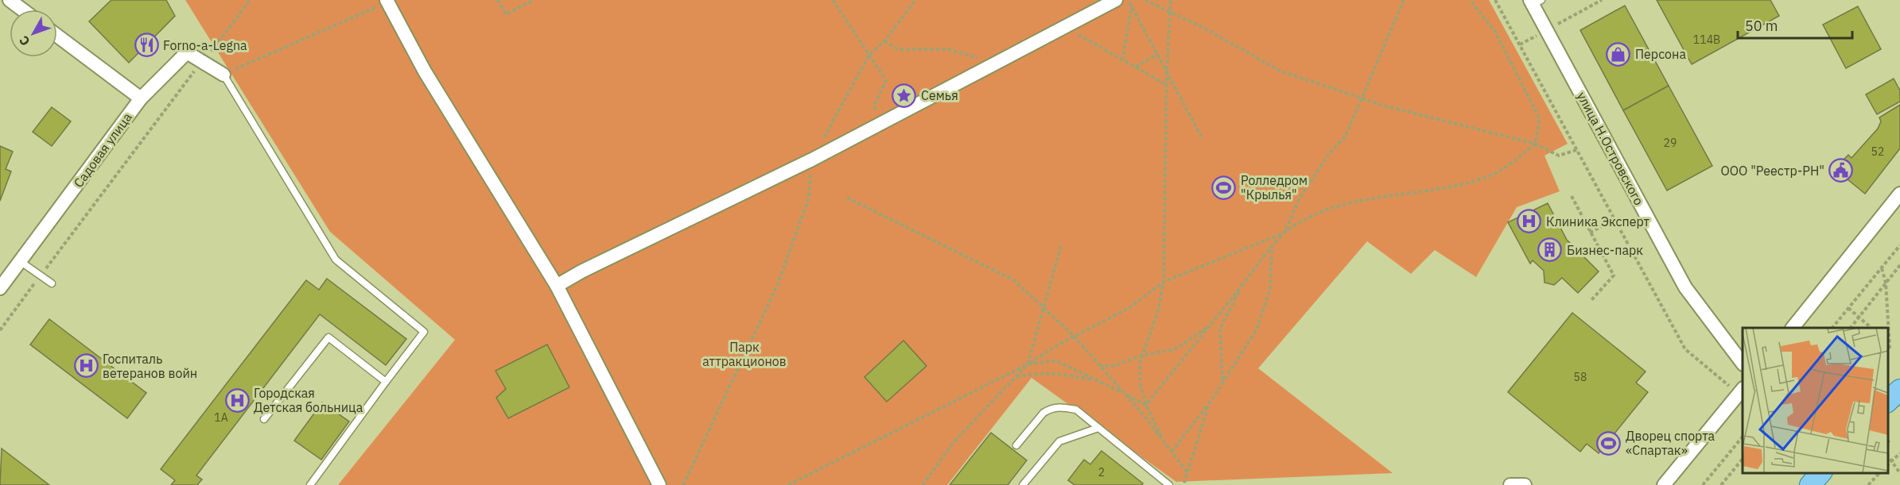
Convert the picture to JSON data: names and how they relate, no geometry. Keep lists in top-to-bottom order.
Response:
{
  "streets": {
    "street": ["улица Н.Островского", "Садовая улица"]
  },
  "parks": ["Парк аттракционов"],
  "places": {
    "restaurant": ["Forno-a-Legna"],
    "shop": ["Персона"],
    "place": ["Семья"],
    "public building": ["ООО \"Реестр-РН\""],
    "sports": ["Ролледром \"Крылья\"", "Дворец спорта «Спартак»"],
    "hospital": ["Клиника Эксперт", "Госпиталь ветеранов войн", "Городская Детская больница"],
    "building": ["Бизнес-парк"]
  },
  "house_numbers": [
    "114В",
    "29",
    "52",
    "58",
    "1А",
    "2"
  ],
  "scale_bar": "50 m",
  "north": "bottom left"
}
